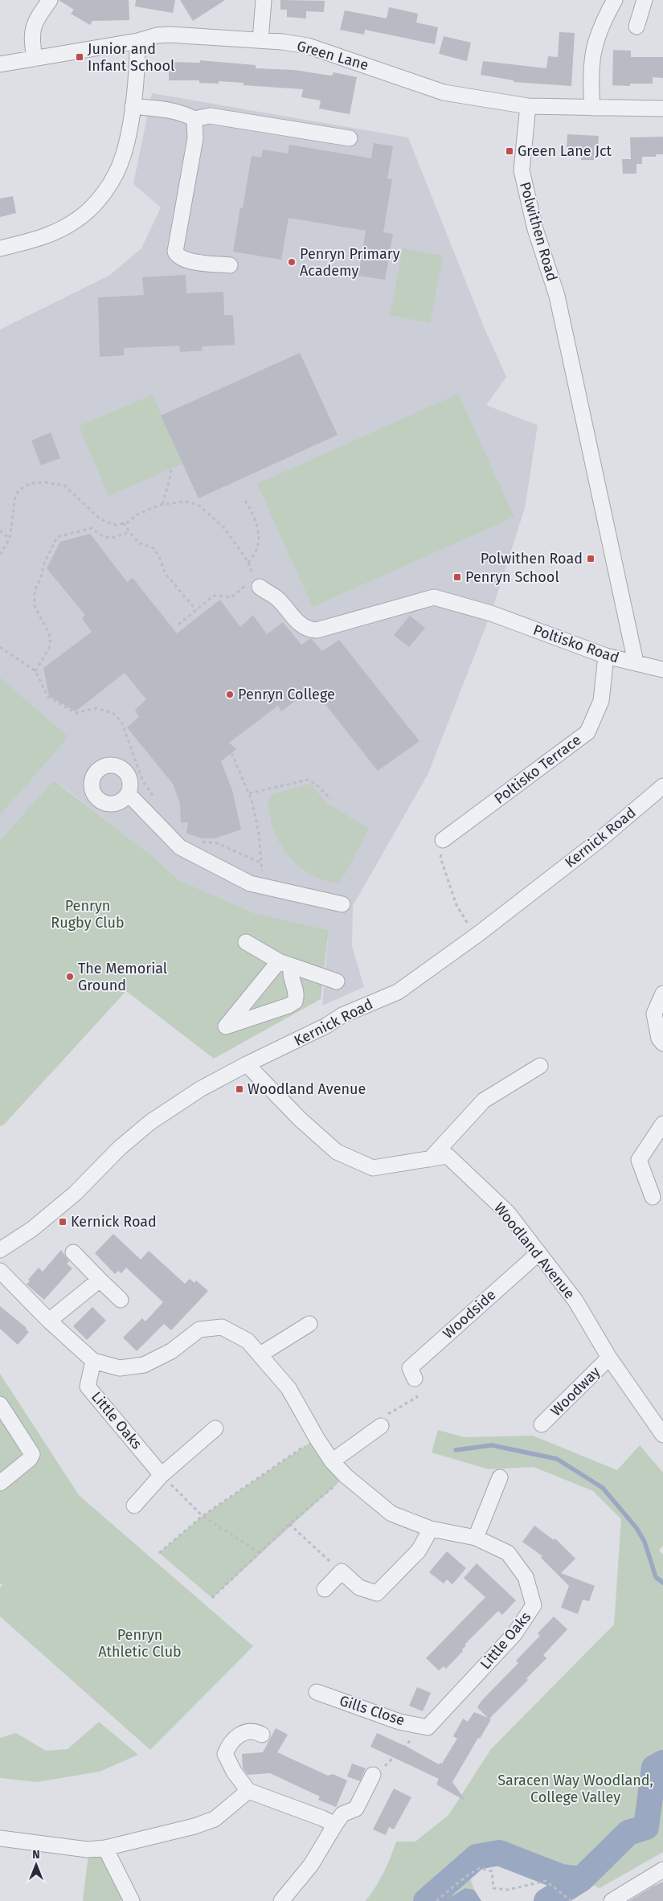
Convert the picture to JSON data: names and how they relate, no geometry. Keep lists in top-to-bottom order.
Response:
{
  "streets": {
    "street": [
      "Green Lane",
      "Polwithen Road",
      "Poltisko Road",
      "Poltisko Terrace",
      "Kernick Road",
      "Woodland Avenue",
      "Woodside",
      "Woodway",
      "Little Oaks",
      "Gills Close"
    ]
  },
  "crossings": [
    ["Green Lane", "Polwithen Road"],
    ["Polwithen Road", "Poltisko Road"],
    ["Poltisko Road", "Poltisko Terrace"],
    ["Kernick Road", "Woodland Avenue"],
    ["Woodland Avenue", "Woodside"],
    ["Woodland Avenue", "Woodway"],
    ["Little Oaks", "Gills Close"]
  ],
  "parks": ["Penryn Rugby Club", "Penryn Athletic Club", "Saracen Way Woodland, College Valley"],
  "places": {
    "transit": [
      "Junior and Infant School",
      "Green Lane Jct",
      "Polwithen Road",
      "Penryn School",
      "Woodland Avenue",
      "Kernick Road"
    ],
    "other": ["Penryn Primary Academy", "Penryn College", "The Memorial Ground"]
  },
  "north": "top"
}
